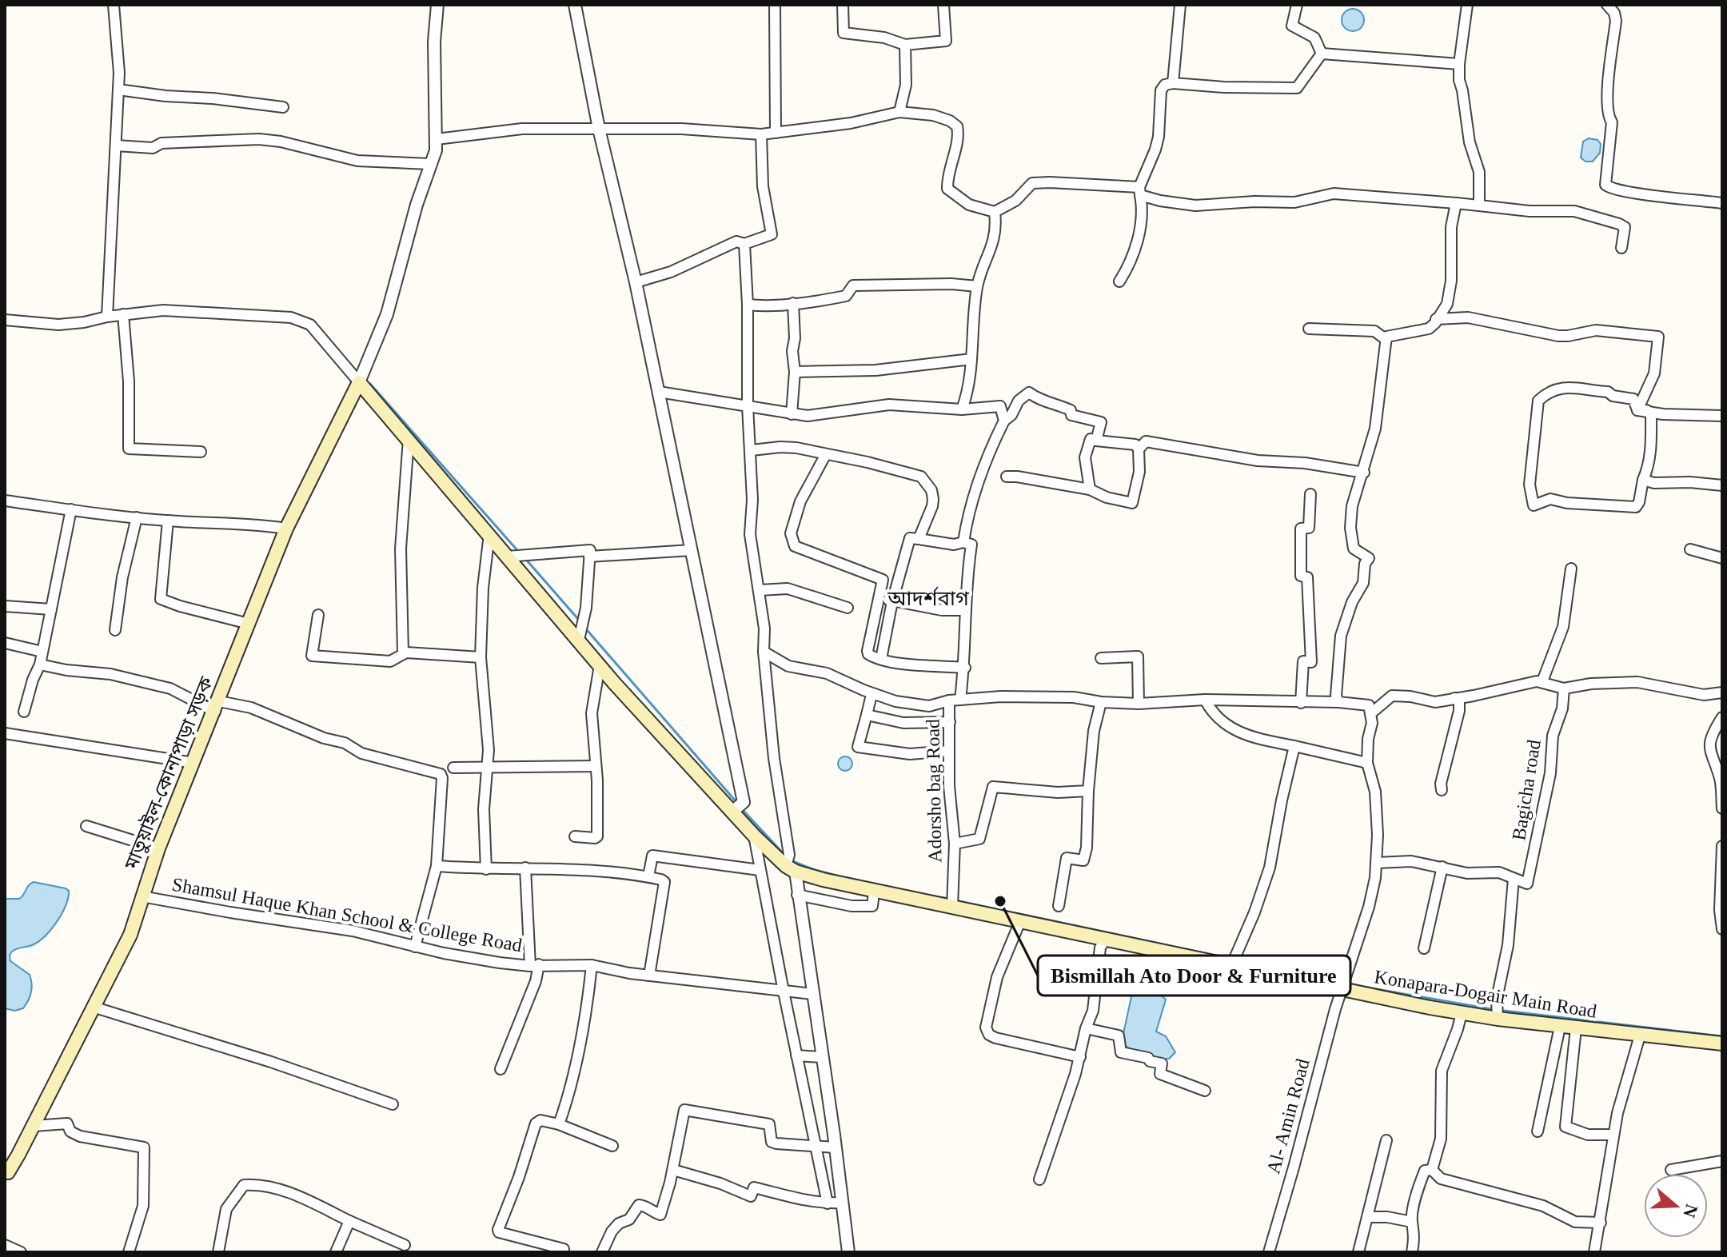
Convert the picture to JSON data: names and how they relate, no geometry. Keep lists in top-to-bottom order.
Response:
{
  "streets": {
    "main road": ["মাতুয়াইল-কোনাপাড়া সড়ক", "Konapara-Dogair Main Road"],
    "street": [
      "Bagicha road",
      "Adorsho bag Road",
      "Shamsul Haque Khan School & College Road",
      "Al- Amin Road"
    ]
  },
  "crossings": [
    ["মাতুয়াইল-কোনাপাড়া সড়ক", "Shamsul Haque Khan School & College Road"],
    ["Adorsho bag Road", "Konapara-Dogair Main Road"],
    ["Konapara-Dogair Main Road", "Al- Amin Road"]
  ],
  "districts": ["আদর্শবাগ"],
  "places": ["Bismillah Ato Door & Furniture"],
  "north": "right"
}
